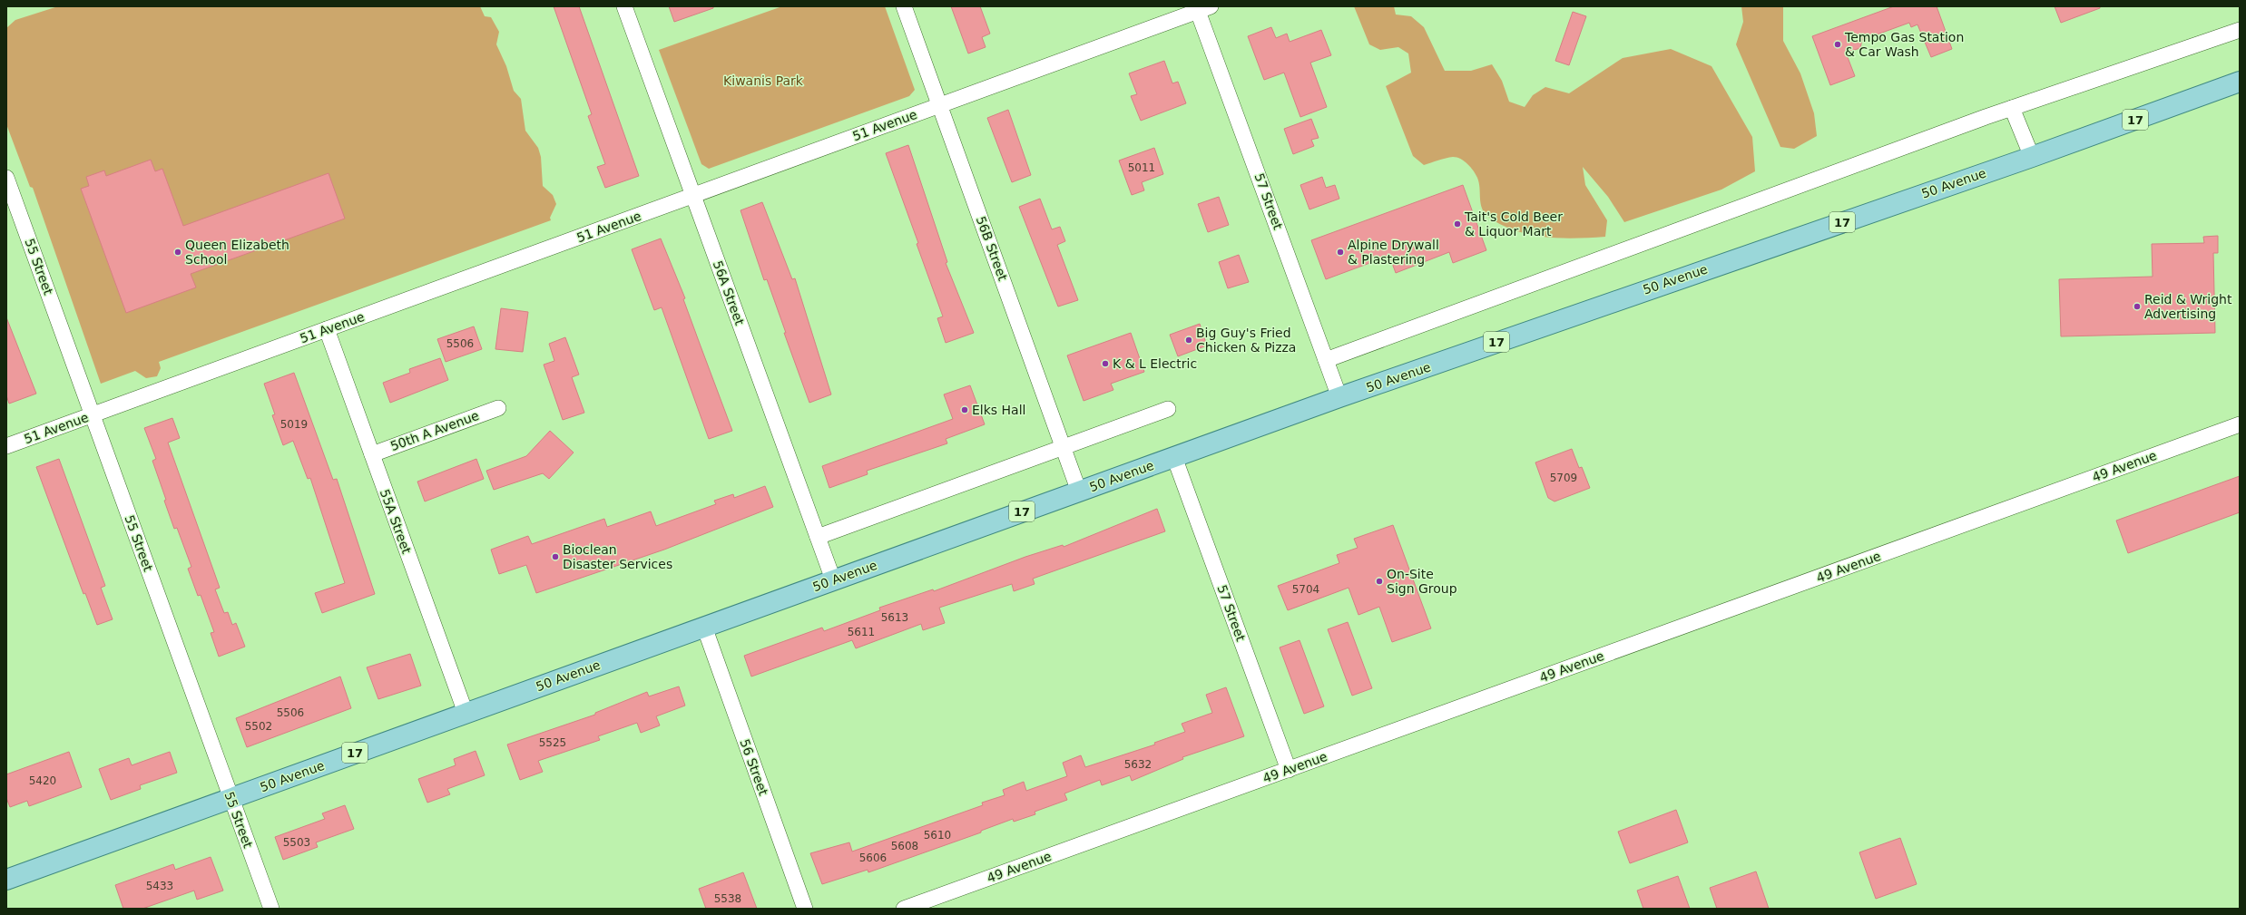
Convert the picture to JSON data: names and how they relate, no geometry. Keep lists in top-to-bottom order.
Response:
{
  "streets": {
    "main road": ["17", "50 Avenue"],
    "street": [
      "51 Avenue",
      "57 Street",
      "56B Street",
      "55 Street",
      "56A Street",
      "50th A Avenue",
      "49 Avenue",
      "55A Street",
      "56 Street"
    ]
  },
  "crossings": [
    ["51 Avenue", "57 Street"],
    ["51 Avenue", "56B Street"],
    ["51 Avenue", "55 Street"],
    ["51 Avenue", "56A Street"],
    ["51 Avenue", "55A Street"],
    ["50 Avenue", "57 Street"],
    ["50 Avenue", "56B Street"],
    ["50 Avenue", "55 Street"],
    ["50 Avenue", "56A Street"],
    ["50 Avenue", "55A Street"],
    ["50 Avenue", "56 Street"],
    ["57 Street", "49 Avenue"],
    ["50th A Avenue", "55A Street"]
  ],
  "parks": ["Kiwanis Park"],
  "places": [
    "Tempo Gas Station & Car Wash",
    "Tait's Cold Beer & Liquor Mart",
    "Queen Elizabeth School",
    "Alpine Drywall & Plastering",
    "Reid & Wright Advertising",
    "Big Guy's Fried Chicken & Pizza",
    "K & L Electric",
    "Elks Hall",
    "Bioclean Disaster Services",
    "On-Site Sign Group"
  ],
  "house_numbers": [
    "5011",
    "5506",
    "5019",
    "5709",
    "5704",
    "5613",
    "5611",
    "5506",
    "5502",
    "5525",
    "5632",
    "5420",
    "5610",
    "5503",
    "5608",
    "5606",
    "5433",
    "5538"
  ]
}
